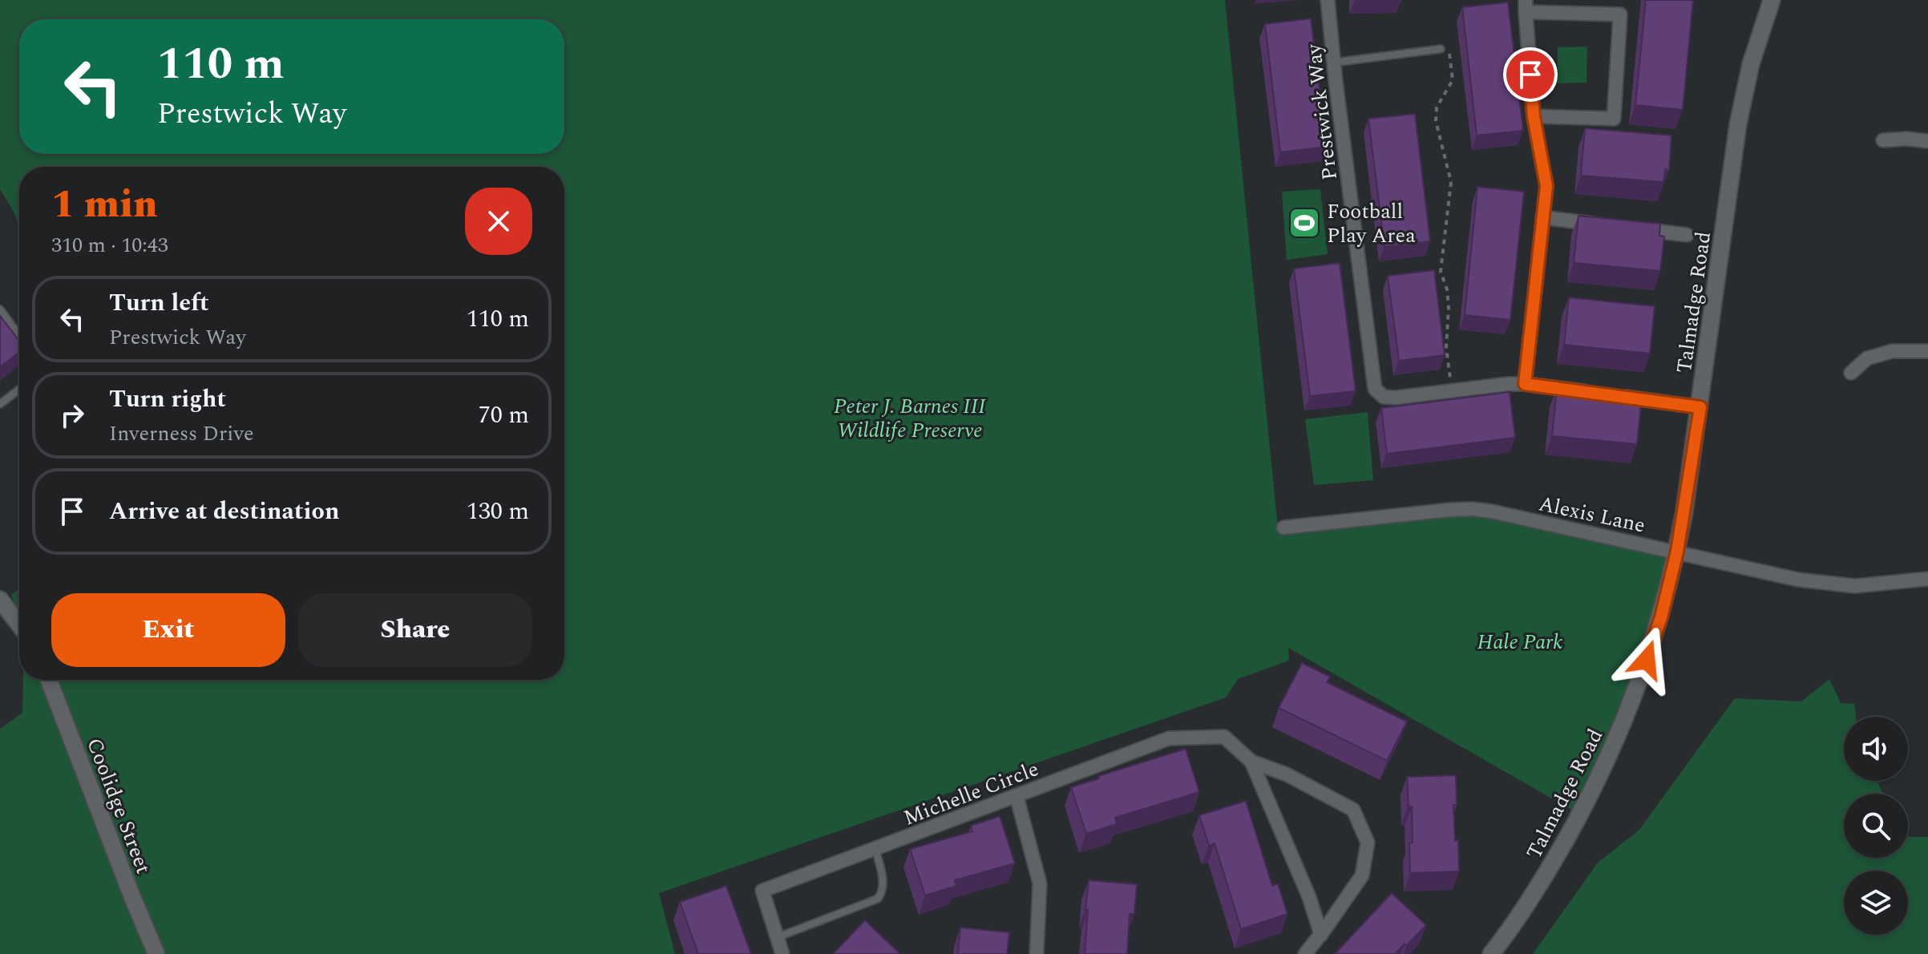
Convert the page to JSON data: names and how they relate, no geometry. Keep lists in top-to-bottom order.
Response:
{
  "streets": {
    "street": [
      "Prestwick Way",
      "Talmadge Road",
      "Alexis Lane",
      "Michelle Circle",
      "Coolidge Street"
    ]
  },
  "crossings": [
    ["Prestwick Way", "Talmadge Road"],
    ["Talmadge Road", "Alexis Lane"]
  ],
  "parks": ["Peter J. Barnes III Wildlife Preserve", "Hale Park"],
  "places": {
    "sports": ["Football Play Area"]
  },
  "page": {
    "turn": ["110 m", "Prestwick Way"],
    "heading": ["1 min", "310 m · 10:43"],
    "list": [
      {
        "name": "Turn left",
        "note": "Prestwick Way",
        "value": "110 m"
      },
      {
        "name": "Turn right",
        "note": "Inverness Drive",
        "value": "70 m"
      },
      {
        "name": "Arrive at destination",
        "value": "130 m"
      }
    ],
    "buttons": ["Exit", "Share"]
  }
}
